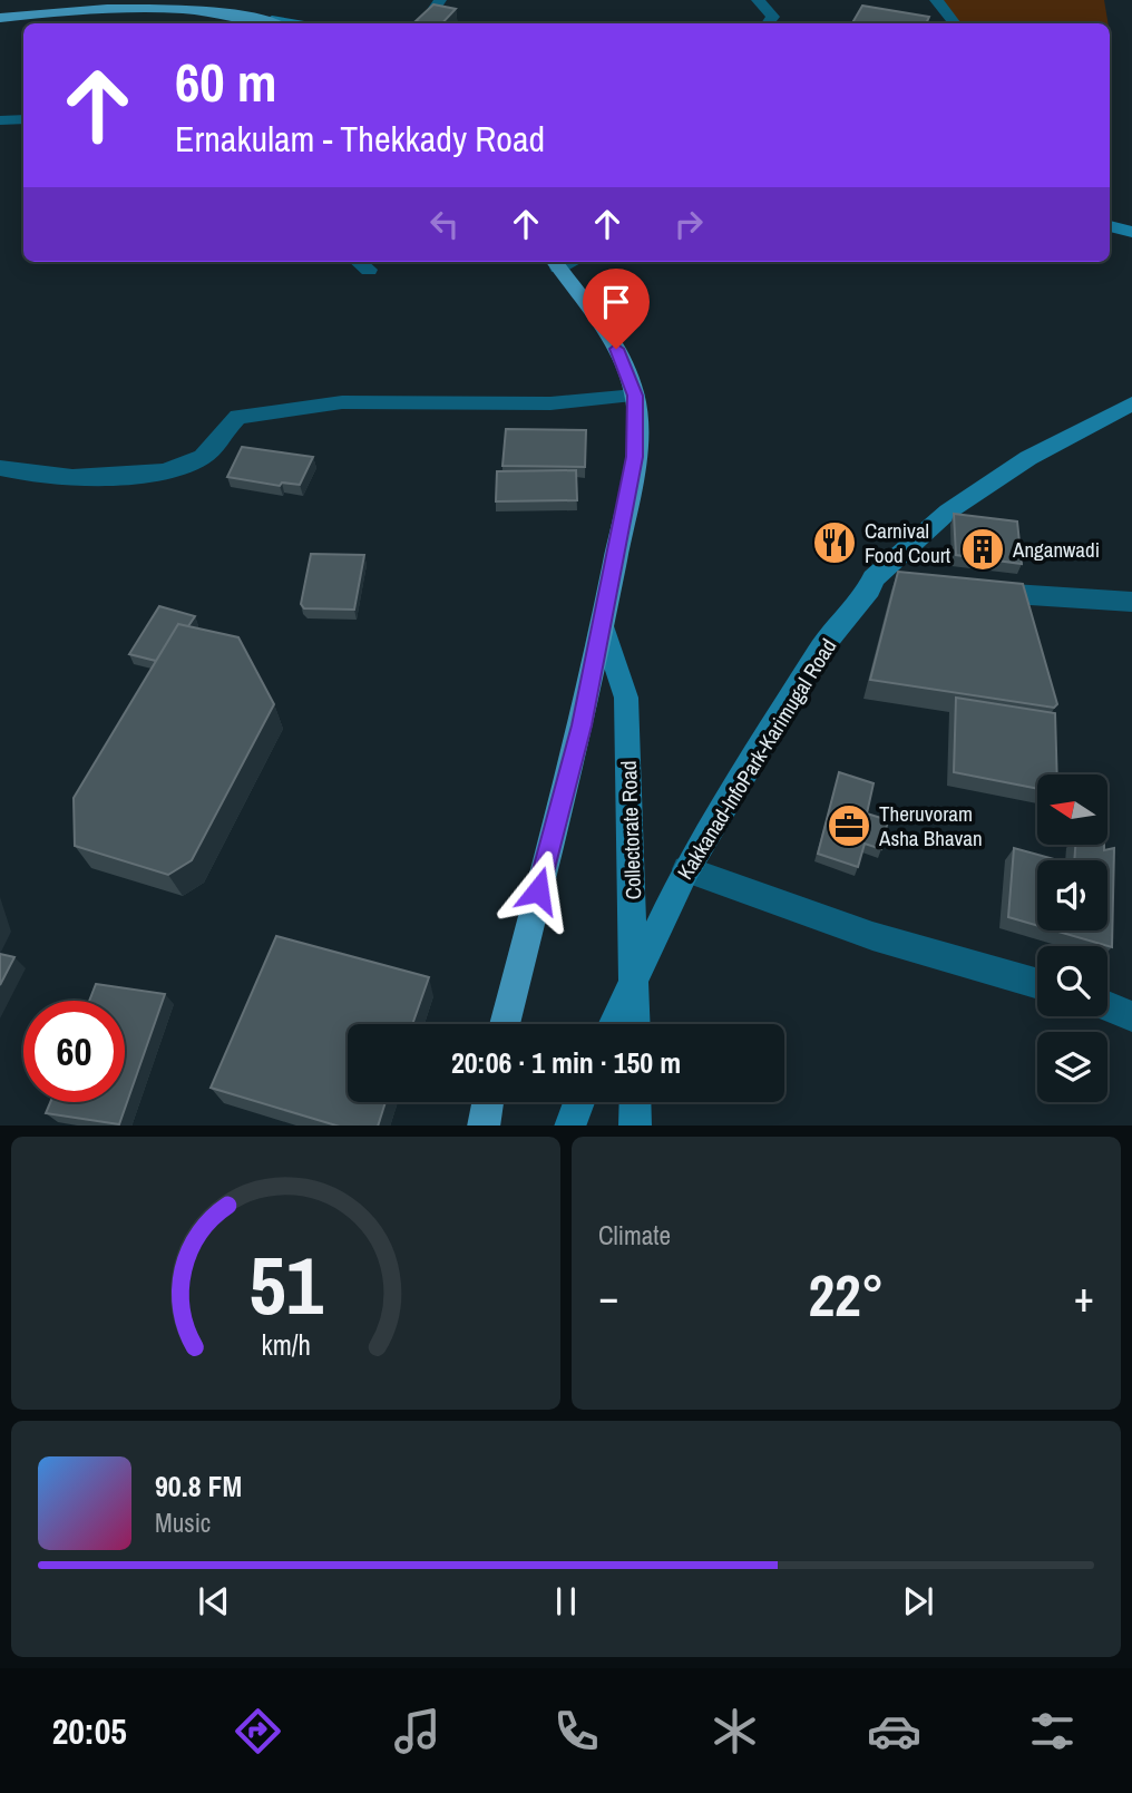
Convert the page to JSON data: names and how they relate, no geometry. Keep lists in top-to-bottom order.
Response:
{
  "streets": {
    "main road": ["Kakkanad-InfoPark-Karimugal Road", "Collectorate Road"]
  },
  "crossings": [
    ["Kakkanad-InfoPark-Karimugal Road", "Collectorate Road"]
  ],
  "places": {
    "restaurant": ["Carnival Food Court"],
    "building": ["Anganwadi"],
    "office": ["Theruvoram Asha Bhavan"]
  },
  "north": "left",
  "page": {
    "turn": ["60 m", "Ernakulam - Thekkady Road"],
    "limit": "60",
    "trip": "20:06 · 1 min · 150 m",
    "tile": "Climate",
    "heat": ["−", "22°", "+"],
    "song": ["90.8 FM", "Music"],
    "tabs": "20:05",
    "gauge": ["51", "km/h"]
  }
}
